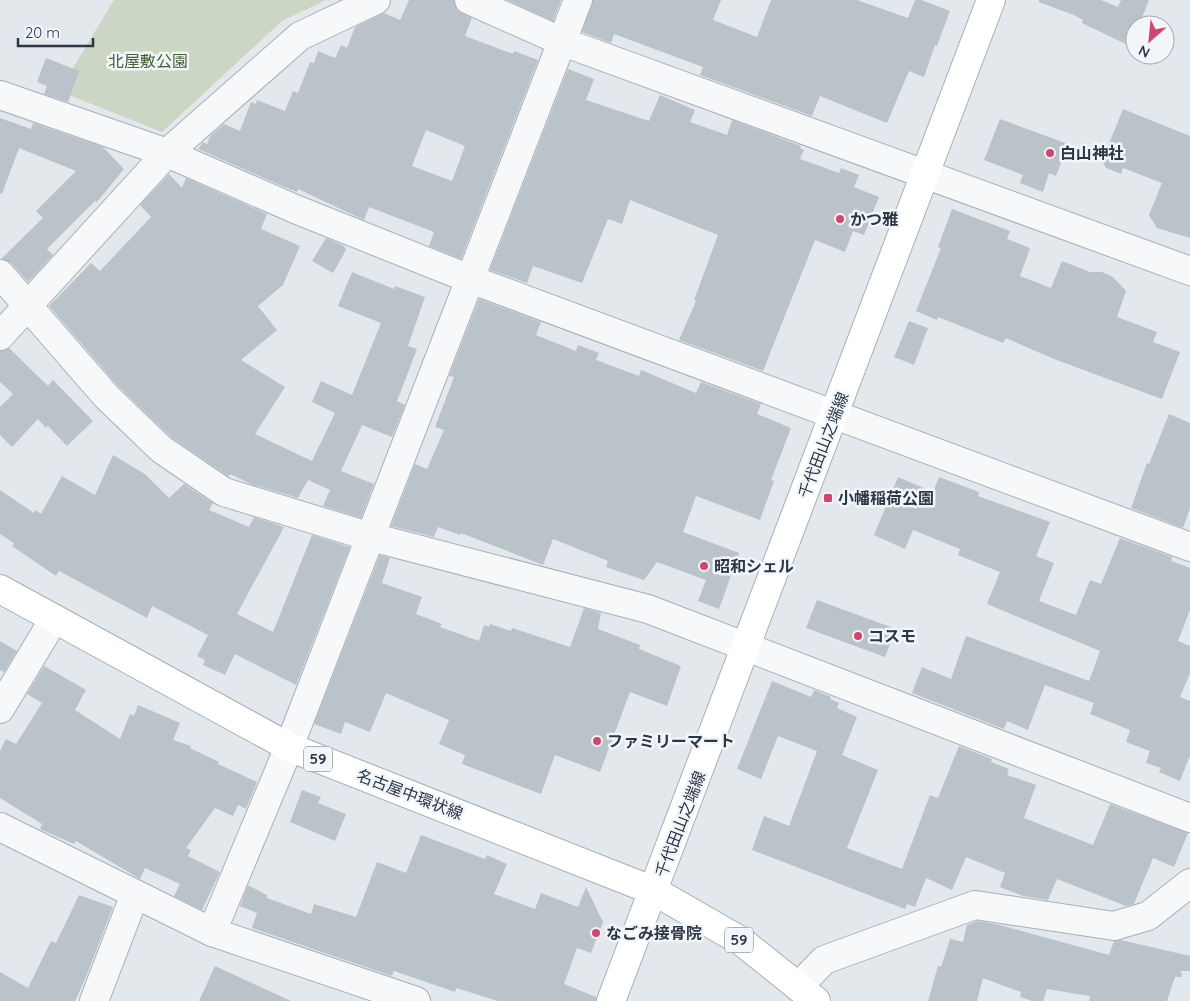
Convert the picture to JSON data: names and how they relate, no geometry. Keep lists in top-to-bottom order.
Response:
{
  "streets": {
    "main road": ["千代田山之端線", "59", "名古屋中環状線"]
  },
  "crossings": [
    ["千代田山之端線", "名古屋中環状線"]
  ],
  "parks": ["北屋敷公園"],
  "places": {
    "other": [
      "白山神社",
      "かつ雅",
      "昭和シェル",
      "コスモ",
      "ファミリーマート",
      "なごみ接骨院"
    ],
    "transit": ["小幡稲荷公園"]
  },
  "scale_bar": "20 m",
  "north": "bottom left"
}
